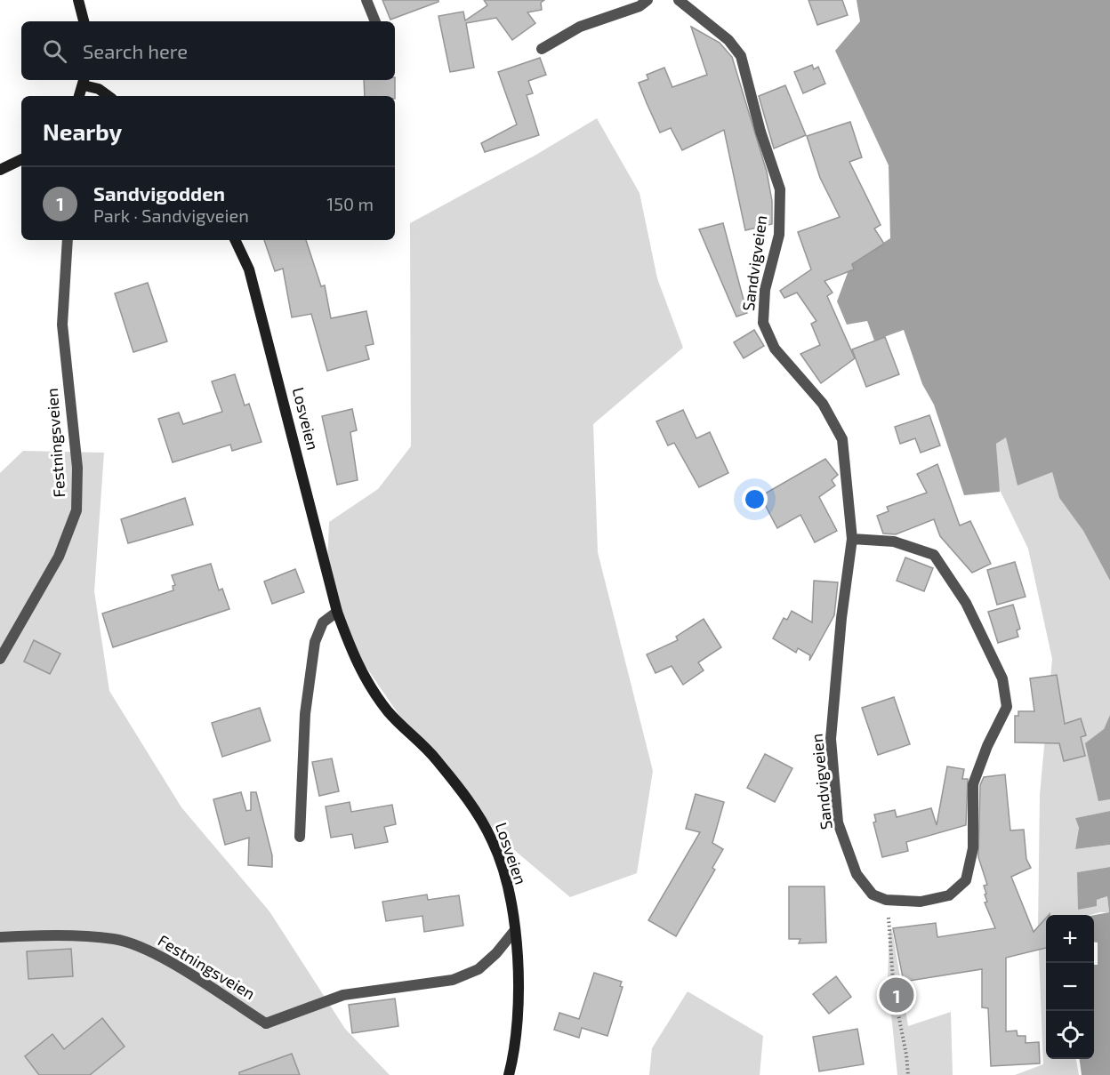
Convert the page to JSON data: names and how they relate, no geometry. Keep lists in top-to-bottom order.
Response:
{
  "streets": {
    "street": ["Sandvigveien", "Losveien", "Festningsveien"]
  },
  "crossings": [
    ["Losveien", "Festningsveien"]
  ],
  "page": {
    "search": "Search here",
    "heading": "Nearby",
    "list": [
      {
        "mark": "1",
        "name": "Sandvigodden",
        "note": "Park · Sandvigveien",
        "value": "150 m"
      }
    ],
    "map_buttons": ["+", "−"],
    "pins": "1"
  }
}
